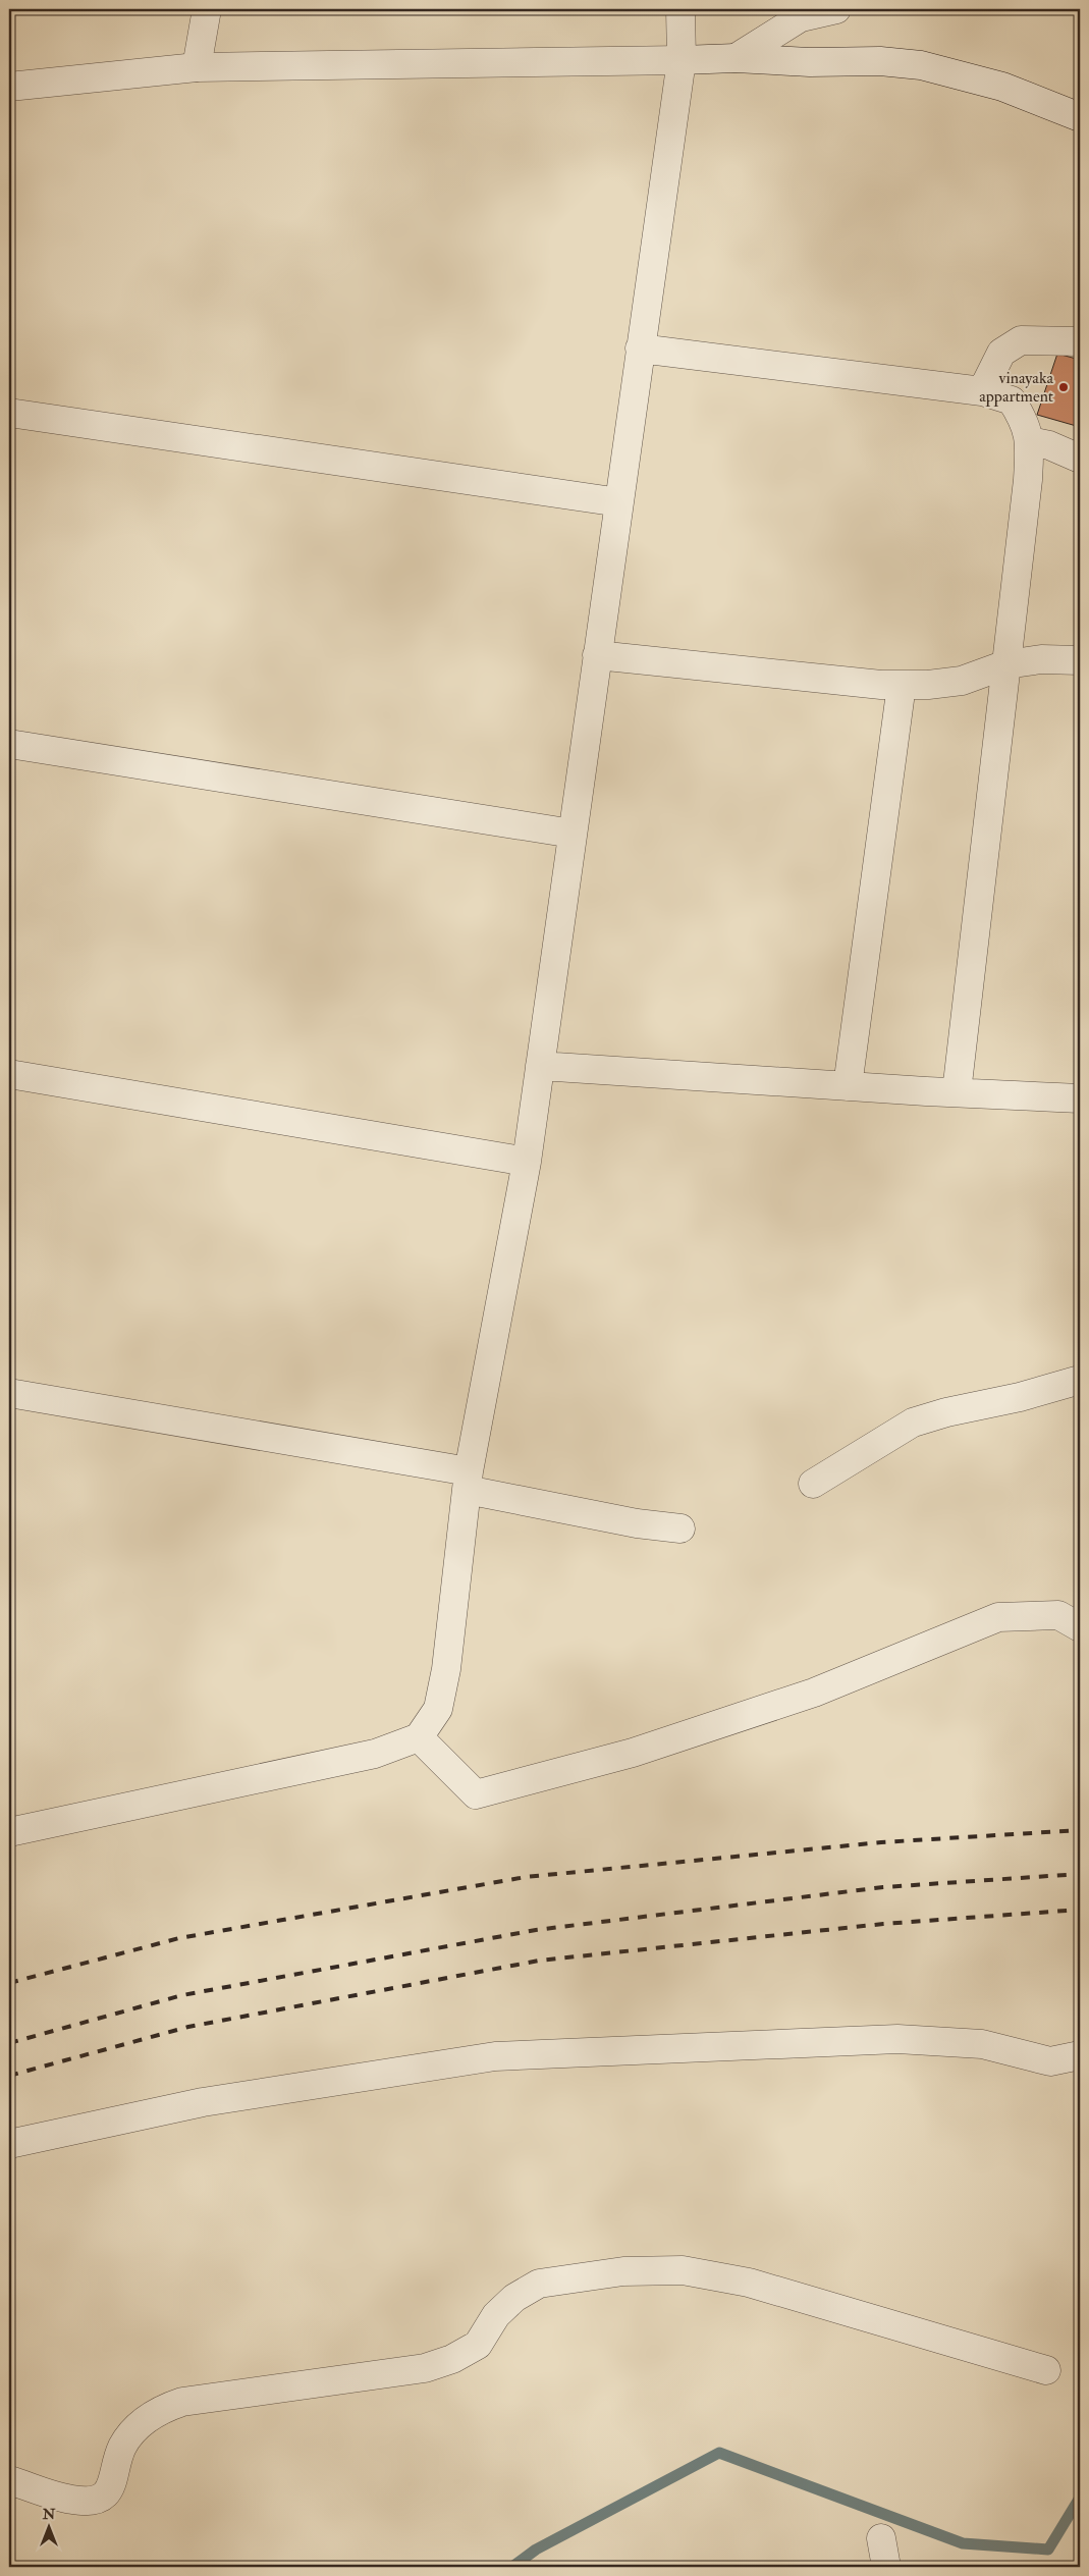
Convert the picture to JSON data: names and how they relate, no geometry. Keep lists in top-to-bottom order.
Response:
{
  "places": ["vinayaka appartment"],
  "north": "top"
}
